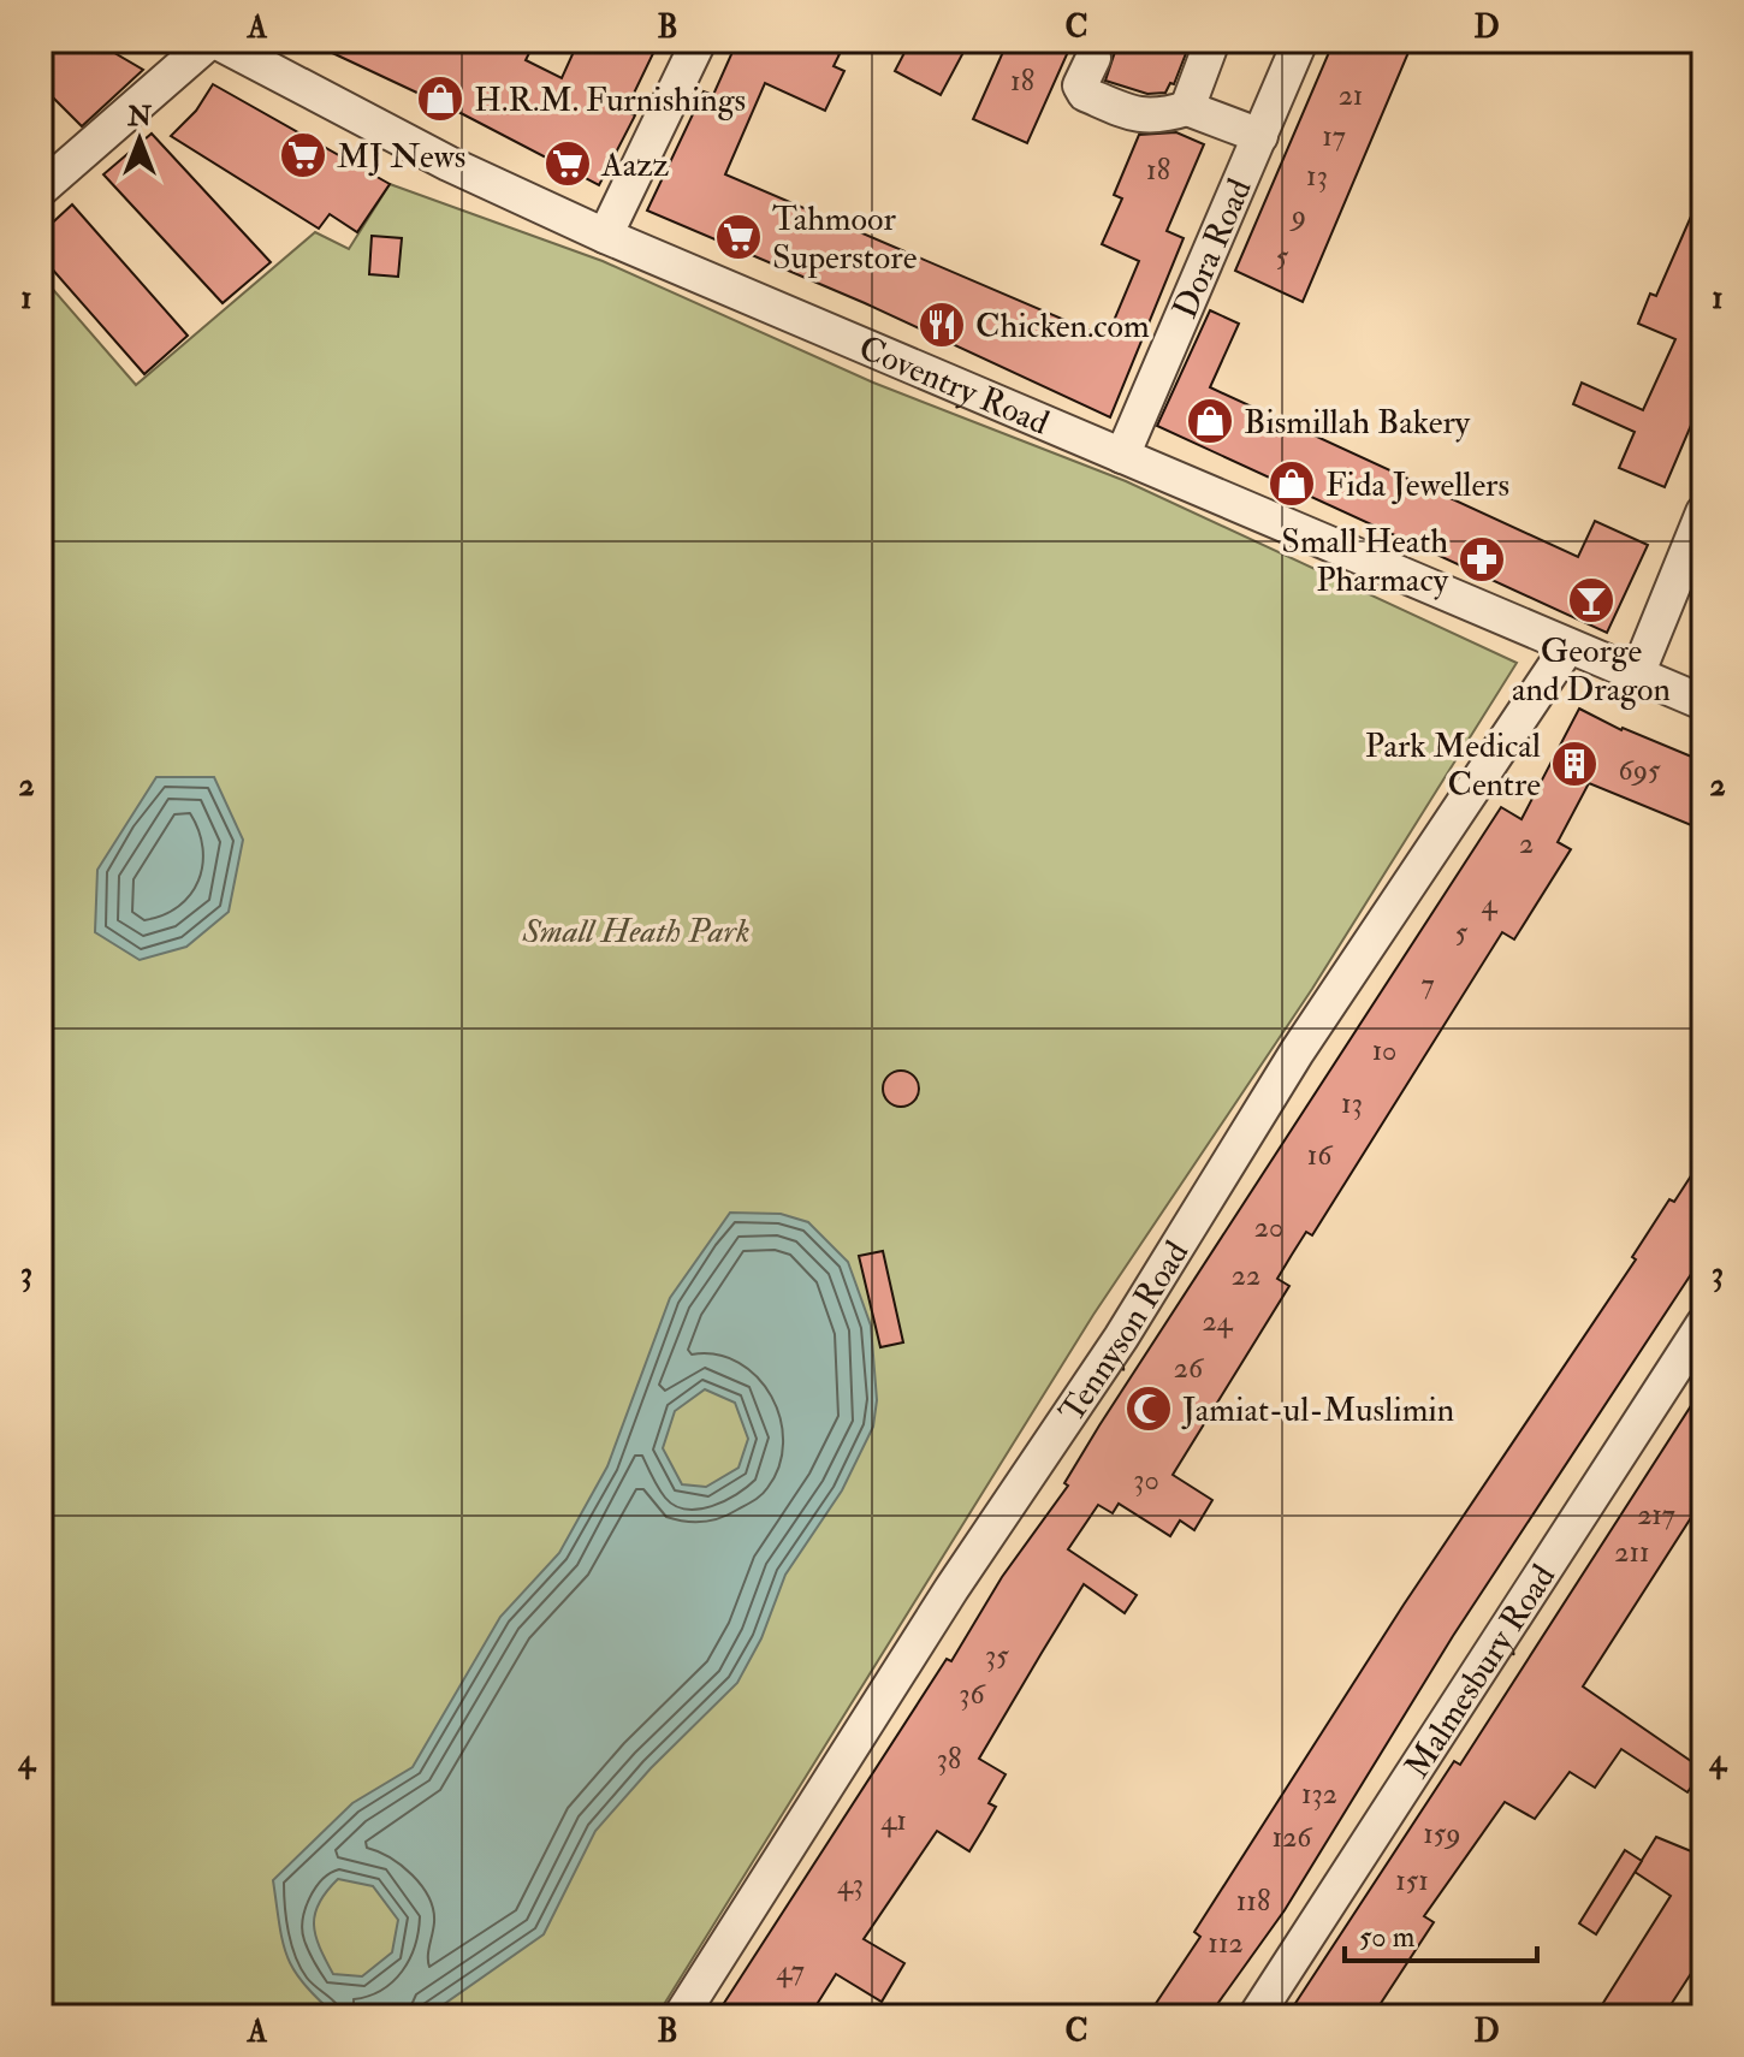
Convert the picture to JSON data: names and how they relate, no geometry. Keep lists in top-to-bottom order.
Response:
{
  "streets": {
    "street": [
      "Dora Road",
      "Coventry Road",
      "Tennyson Road",
      "Malmesbury Road"
    ]
  },
  "crossings": [
    ["Dora Road", "Coventry Road"],
    ["Coventry Road", "Tennyson Road"]
  ],
  "parks": ["Small Heath Park"],
  "places": {
    "shop": ["H.R.M. Furnishings", "Bismillah Bakery", "Fida Jewellers"],
    "supermarket": ["MJ News", "Aazz", "Tahmoor Superstore"],
    "restaurant": ["Chicken.com"],
    "pharmacy": ["Small Heath Pharmacy"],
    "bar": ["George and Dragon"],
    "building": ["Park Medical Centre"],
    "mosque": ["Jamiat-ul-Muslimin"]
  },
  "house_numbers": [
    "18",
    "21",
    "17",
    "18",
    "13",
    "9",
    "5",
    "695",
    "2",
    "4",
    "5",
    "7",
    "10",
    "13",
    "16",
    "20",
    "22",
    "24",
    "26",
    "30",
    "217",
    "211",
    "35",
    "36",
    "38",
    "132",
    "41",
    "159",
    "126",
    "151",
    "43",
    "118",
    "112",
    "47"
  ],
  "scale_bar": "50 m",
  "north": "top",
  "grid": {
    "columns": [
      "A",
      "B",
      "C",
      "D"
    ],
    "rows": [
      "1",
      "2",
      "3",
      "4"
    ]
  }
}
